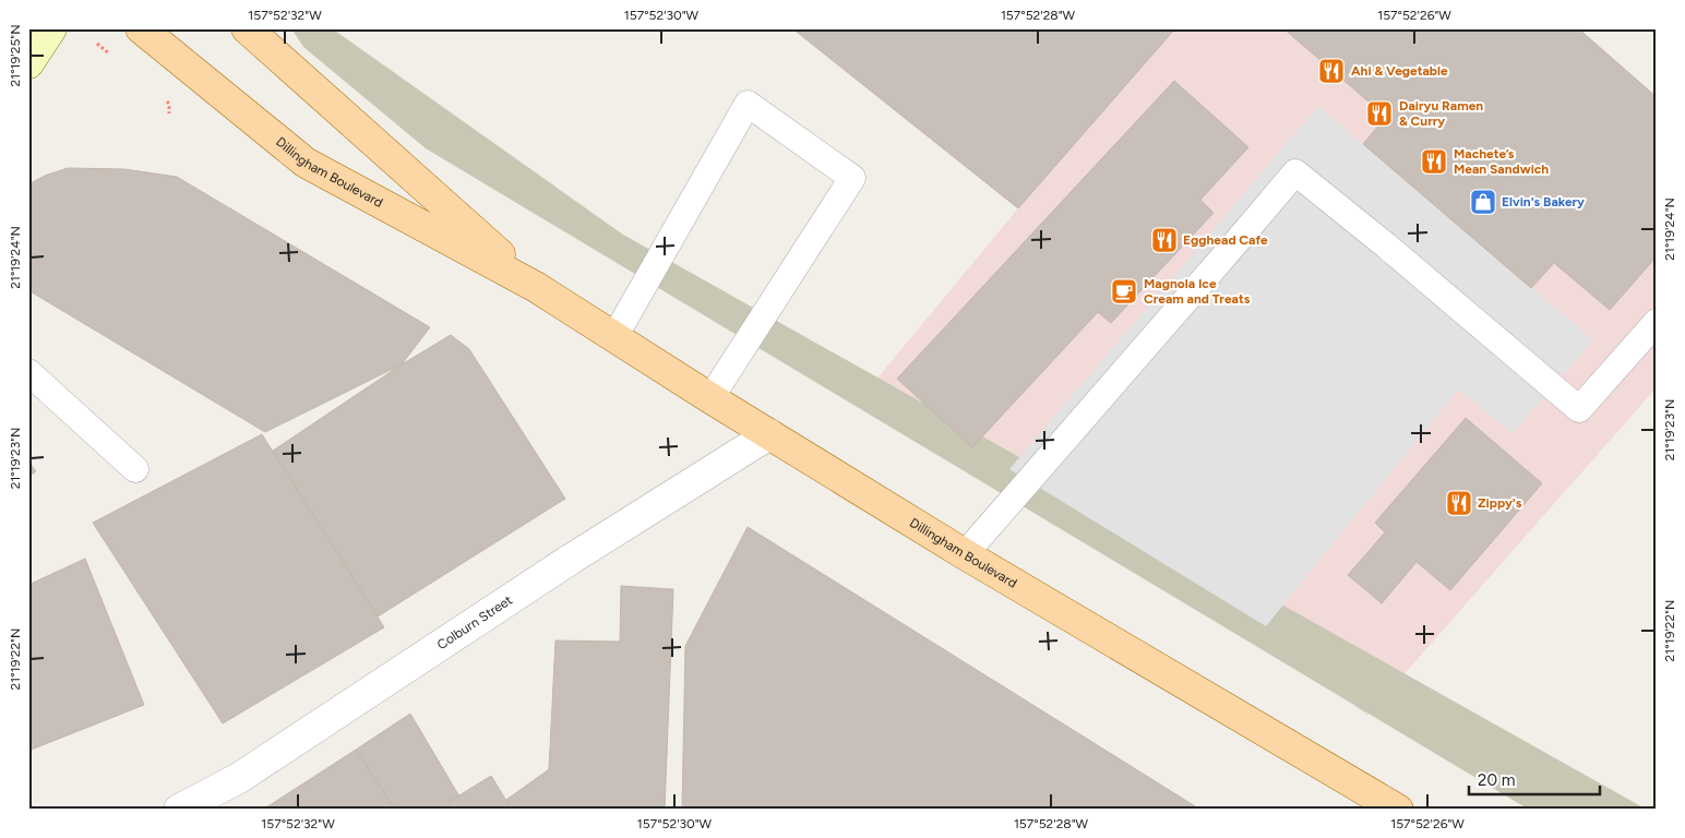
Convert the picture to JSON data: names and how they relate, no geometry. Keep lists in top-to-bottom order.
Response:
{
  "streets": {
    "main road": ["Dillingham Boulevard"],
    "street": ["Colburn Street"]
  },
  "crossings": [
    ["Dillingham Boulevard", "Colburn Street"]
  ],
  "places": {
    "restaurant": [
      "Ahi & Vegetable",
      "Dairyu Ramen & Curry",
      "Machete’s Mean Sandwich",
      "Egghead Cafe",
      "Zippy's"
    ],
    "shop": ["Elvin's Bakery"],
    "cafe": ["Magnola Ice Cream and Treats"]
  },
  "scale_bar": "20 m",
  "coordinates": [
    "157°52'32\"W",
    "157°52'30\"W",
    "157°52'28\"W",
    "157°52'26\"W",
    "21°19'25\"N",
    "21°19'24\"N",
    "21°19'23\"N",
    "21°19'22\"N"
  ]
}
